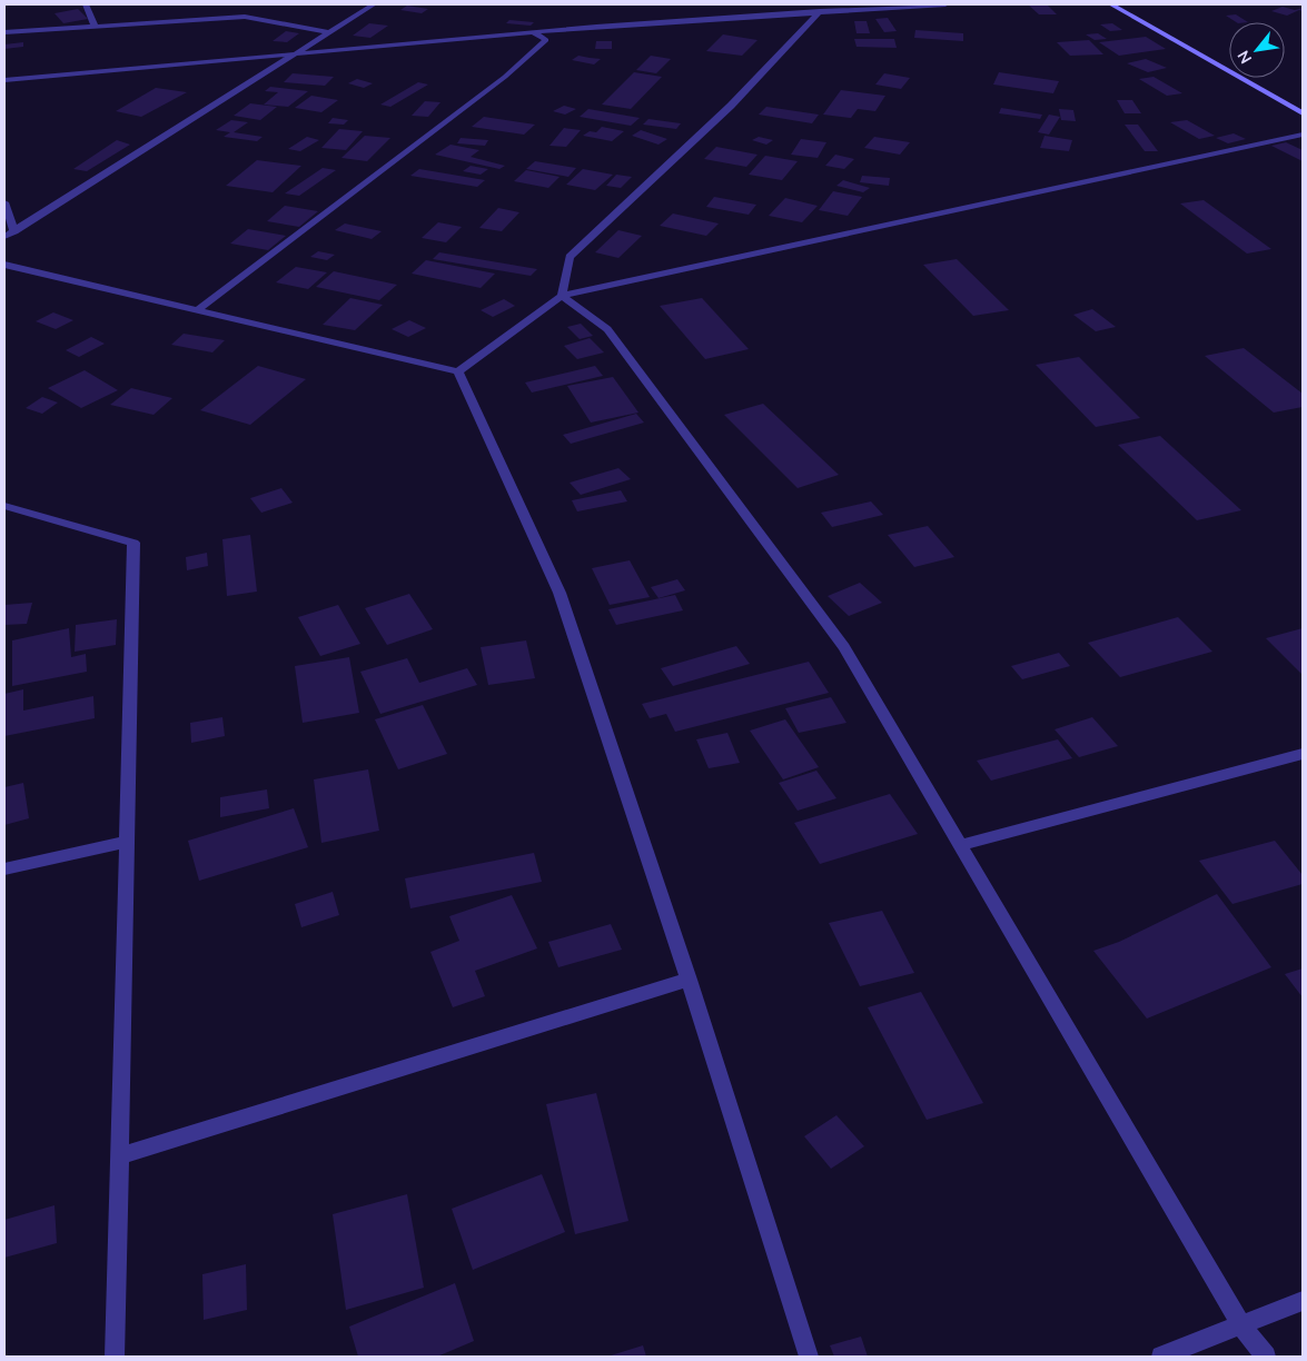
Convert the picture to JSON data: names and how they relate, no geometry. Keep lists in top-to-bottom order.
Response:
{
  "north": "bottom left"
}
